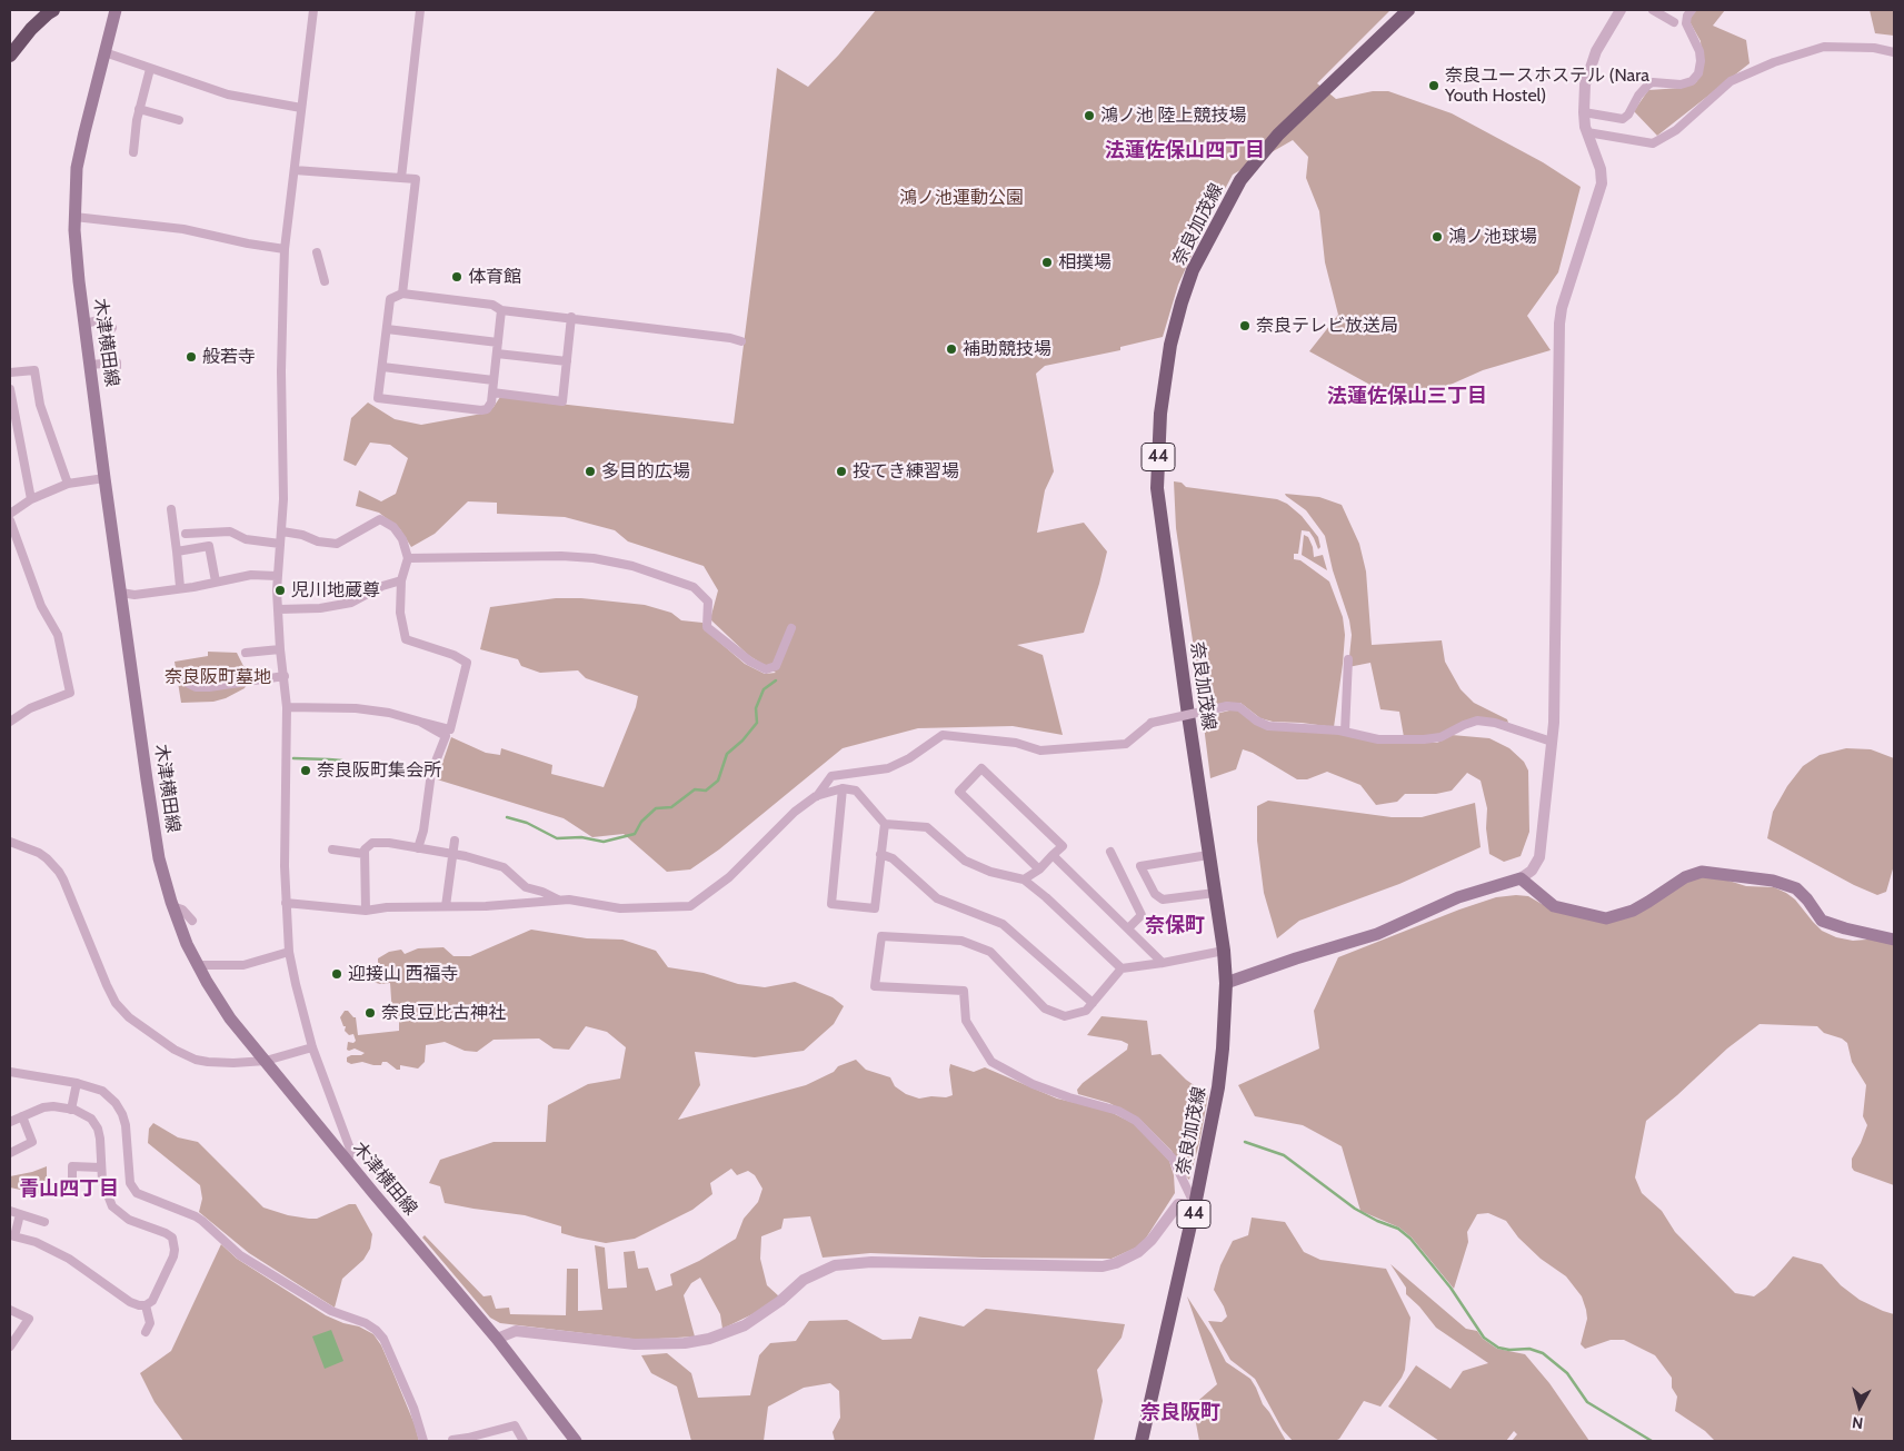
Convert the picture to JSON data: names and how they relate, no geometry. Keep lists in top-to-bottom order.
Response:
{
  "streets": {
    "main road": ["奈良加茂線", "木津横田線", "44"]
  },
  "districts": [
    "法蓮佐保山四丁目",
    "法蓮佐保山三丁目",
    "奈保町",
    "青山四丁目",
    "奈良阪町"
  ],
  "parks": ["鴻ノ池運動公園", "奈良阪町墓地"],
  "places": [
    "奈良ユースホステル (Nara Youth Hostel)",
    "鴻ノ池 陸上競技場",
    "鴻ノ池球場",
    "相撲場",
    "体育館",
    "奈良テレビ放送局",
    "補助競技場",
    "般若寺",
    "多目的広場",
    "投てき練習場",
    "児川地蔵尊",
    "奈良阪町集会所",
    "迎接山 西福寺",
    "奈良豆比古神社"
  ],
  "north": "bottom"
}
